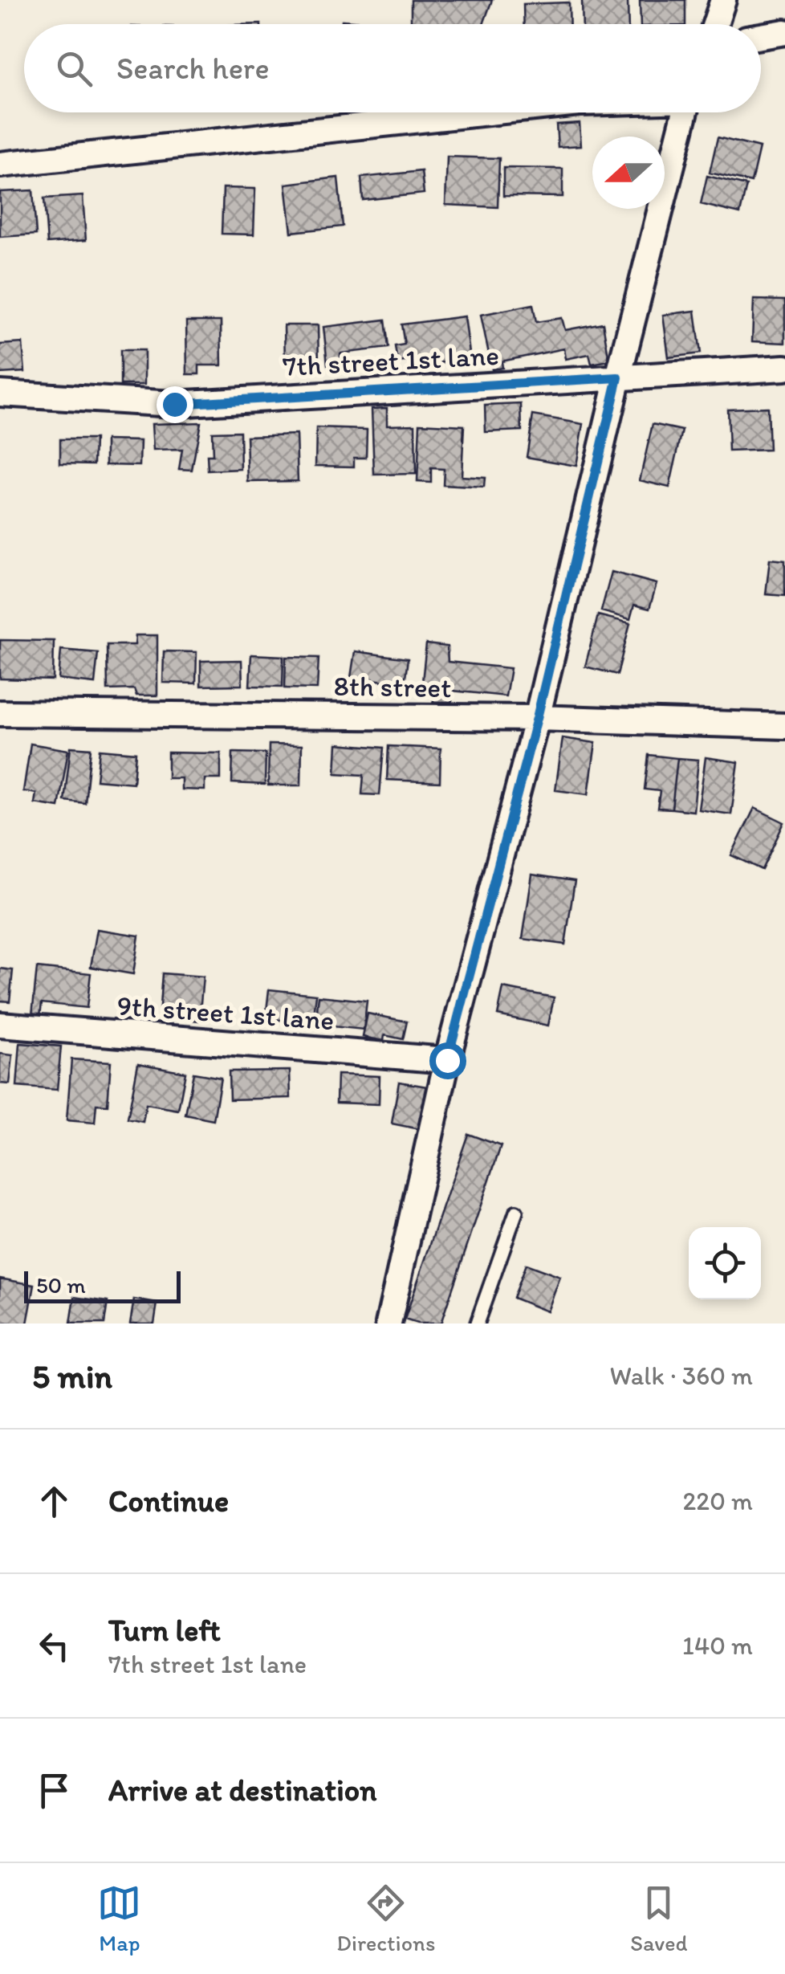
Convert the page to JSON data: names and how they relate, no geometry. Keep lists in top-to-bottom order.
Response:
{
  "streets": {
    "street": ["7th street 1st lane", "8th street", "9th street 1st lane"]
  },
  "scale_bar": "50 m",
  "north": "left",
  "page": {
    "search": "Search here",
    "scale": "50 m",
    "heading": ["5 min", "Walk · 360 m"],
    "list": [
      ["Continue", "220 m"],
      ["Turn left", "7th street 1st lane", "140 m"],
      "Arrive at destination"
    ],
    "nav": ["Map", "Directions", "Saved"]
  }
}
